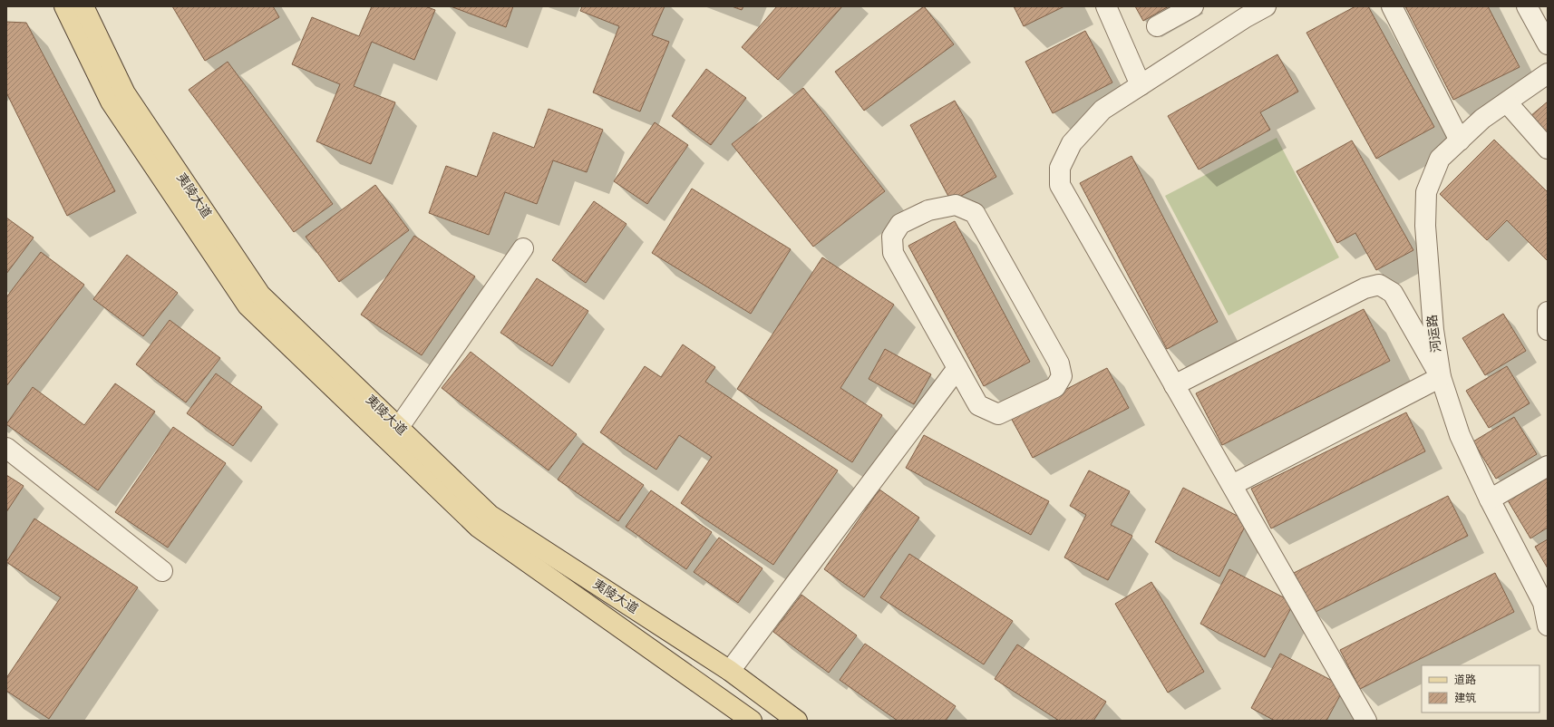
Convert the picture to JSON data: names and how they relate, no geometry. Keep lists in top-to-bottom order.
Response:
{
  "streets": {
    "main road": ["夷陵大道"],
    "street": ["河运路"]
  },
  "legend": ["道路", "建筑"]
}
